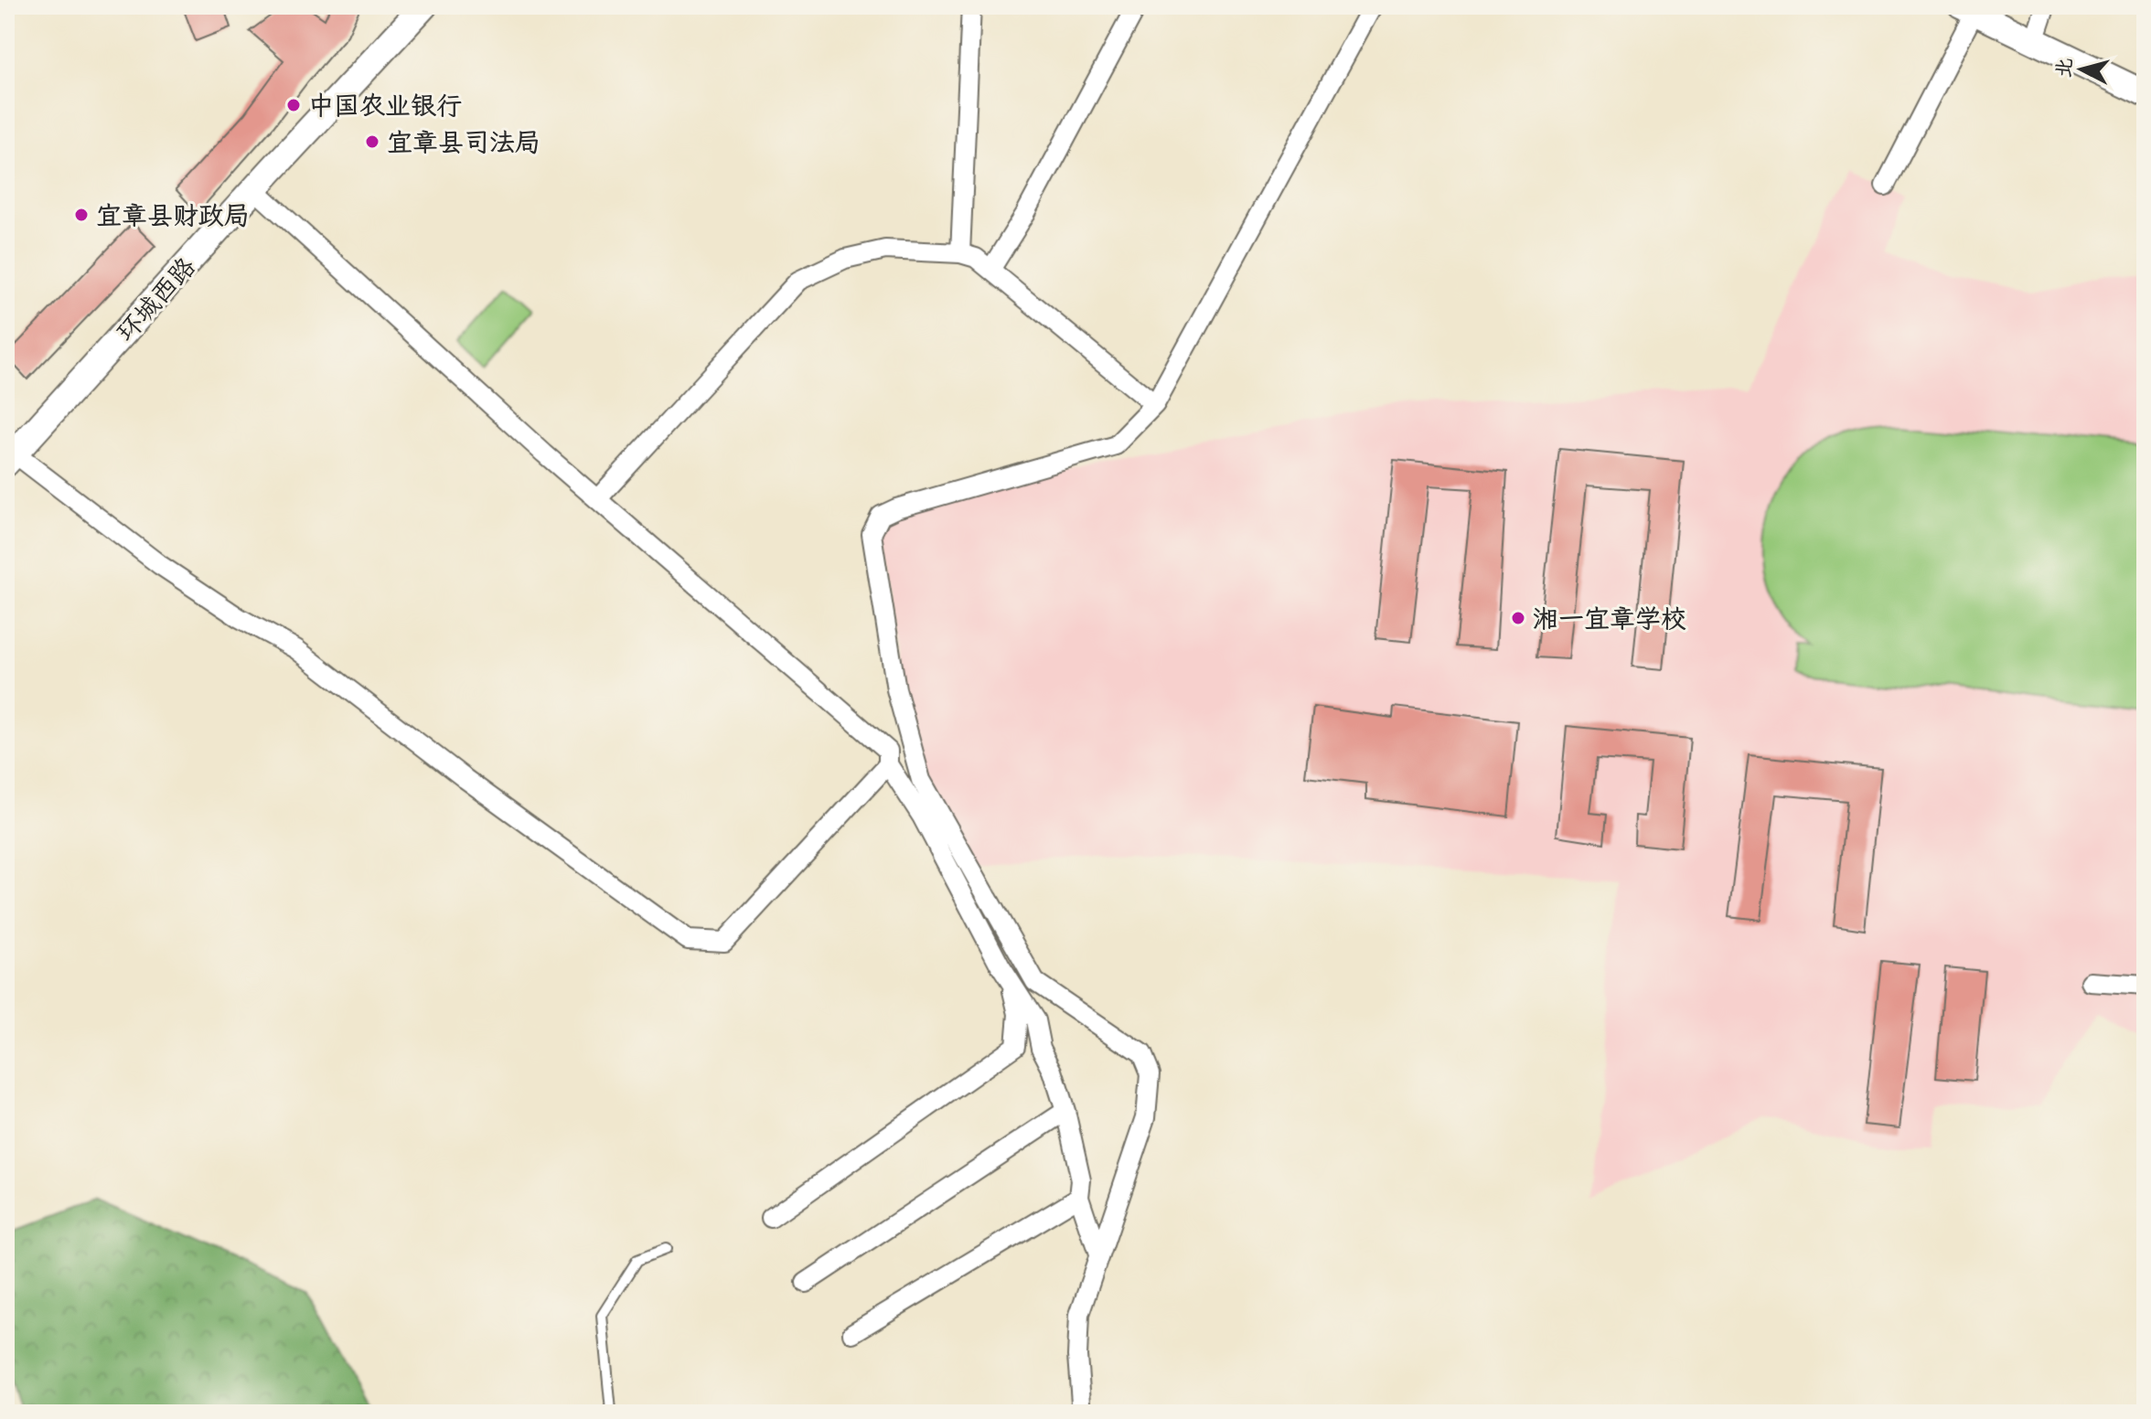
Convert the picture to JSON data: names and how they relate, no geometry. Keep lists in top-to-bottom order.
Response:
{
  "streets": {
    "main road": ["环城西路"]
  },
  "places": [
    "中国农业银行",
    "宜章县司法局",
    "宜章县财政局",
    "湘一宜章学校"
  ],
  "north": "left"
}
